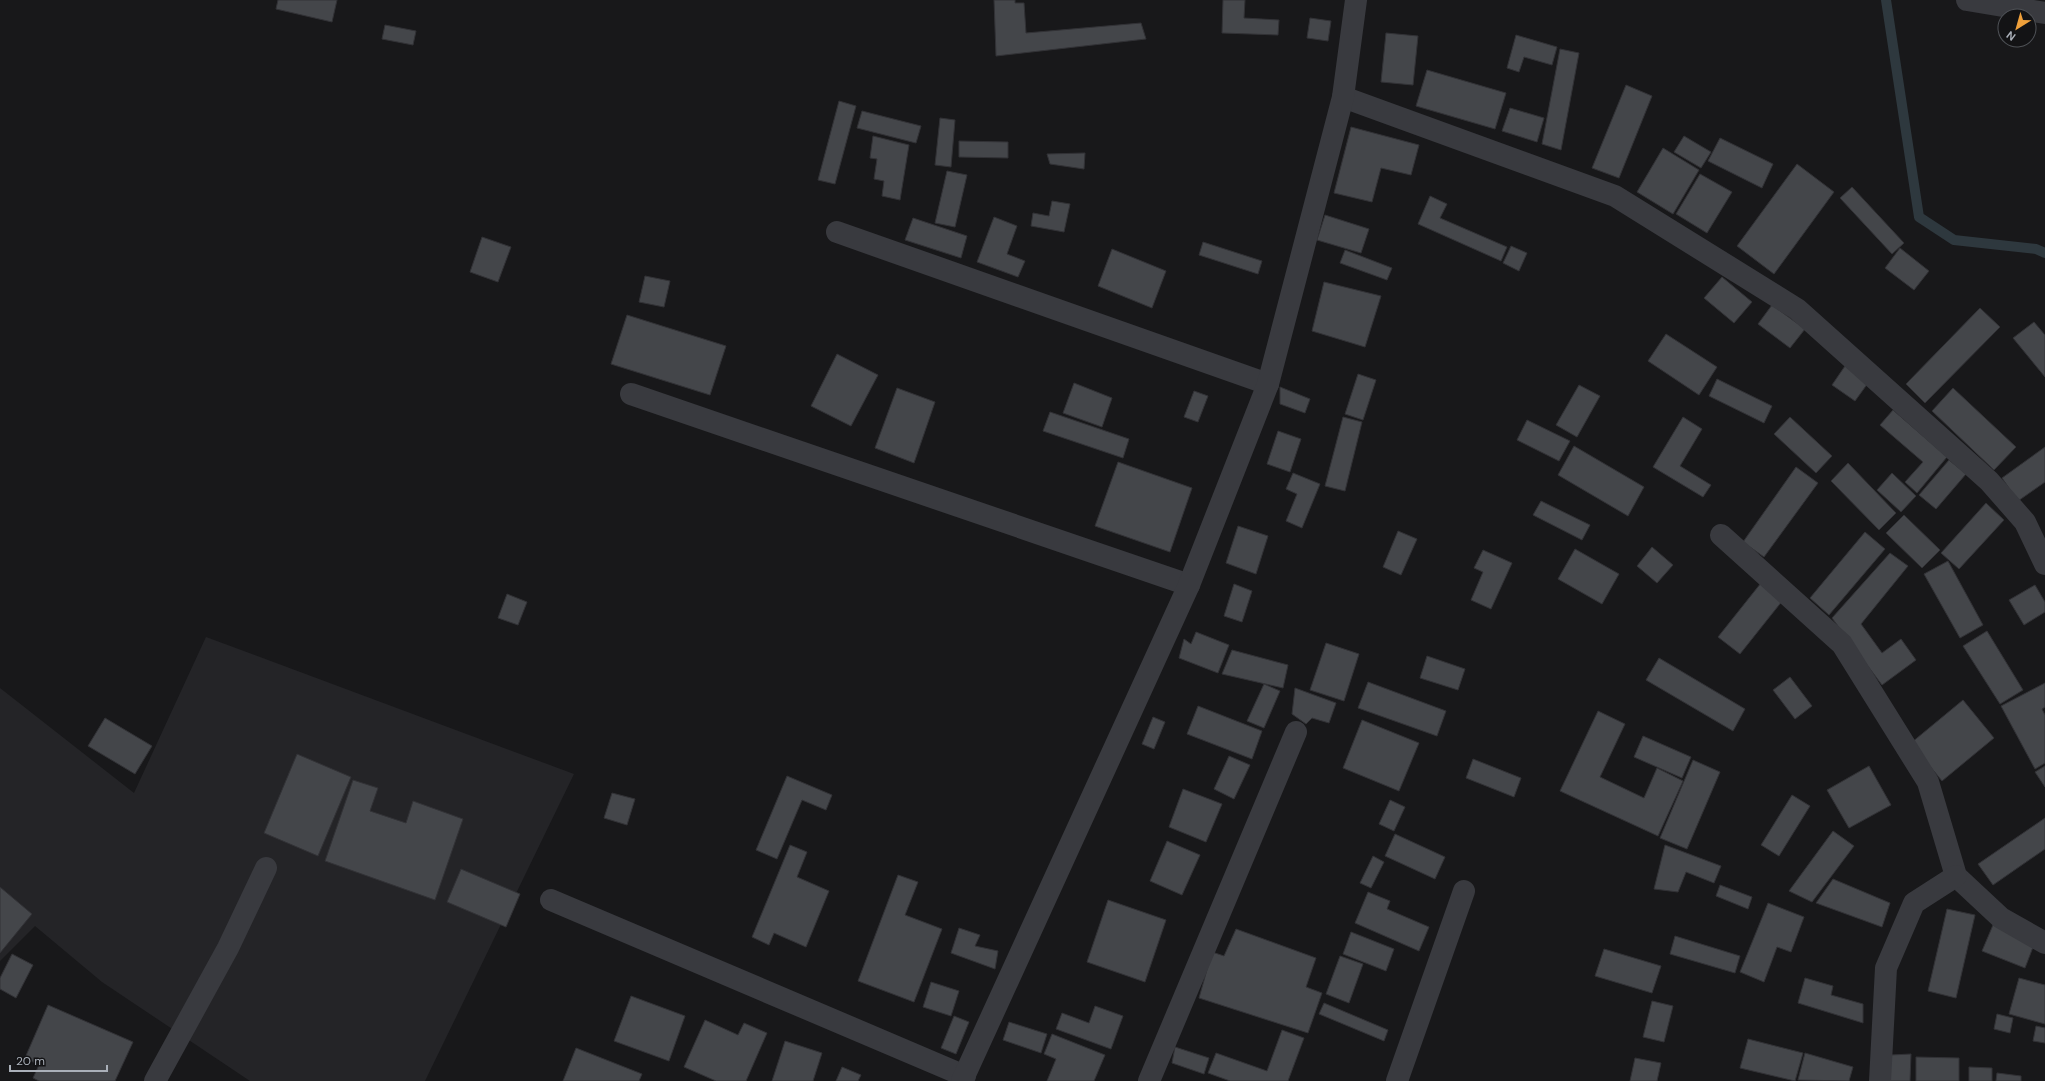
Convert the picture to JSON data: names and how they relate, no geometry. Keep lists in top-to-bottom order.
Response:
{
  "scale_bar": "20 m",
  "north": "bottom left"
}
